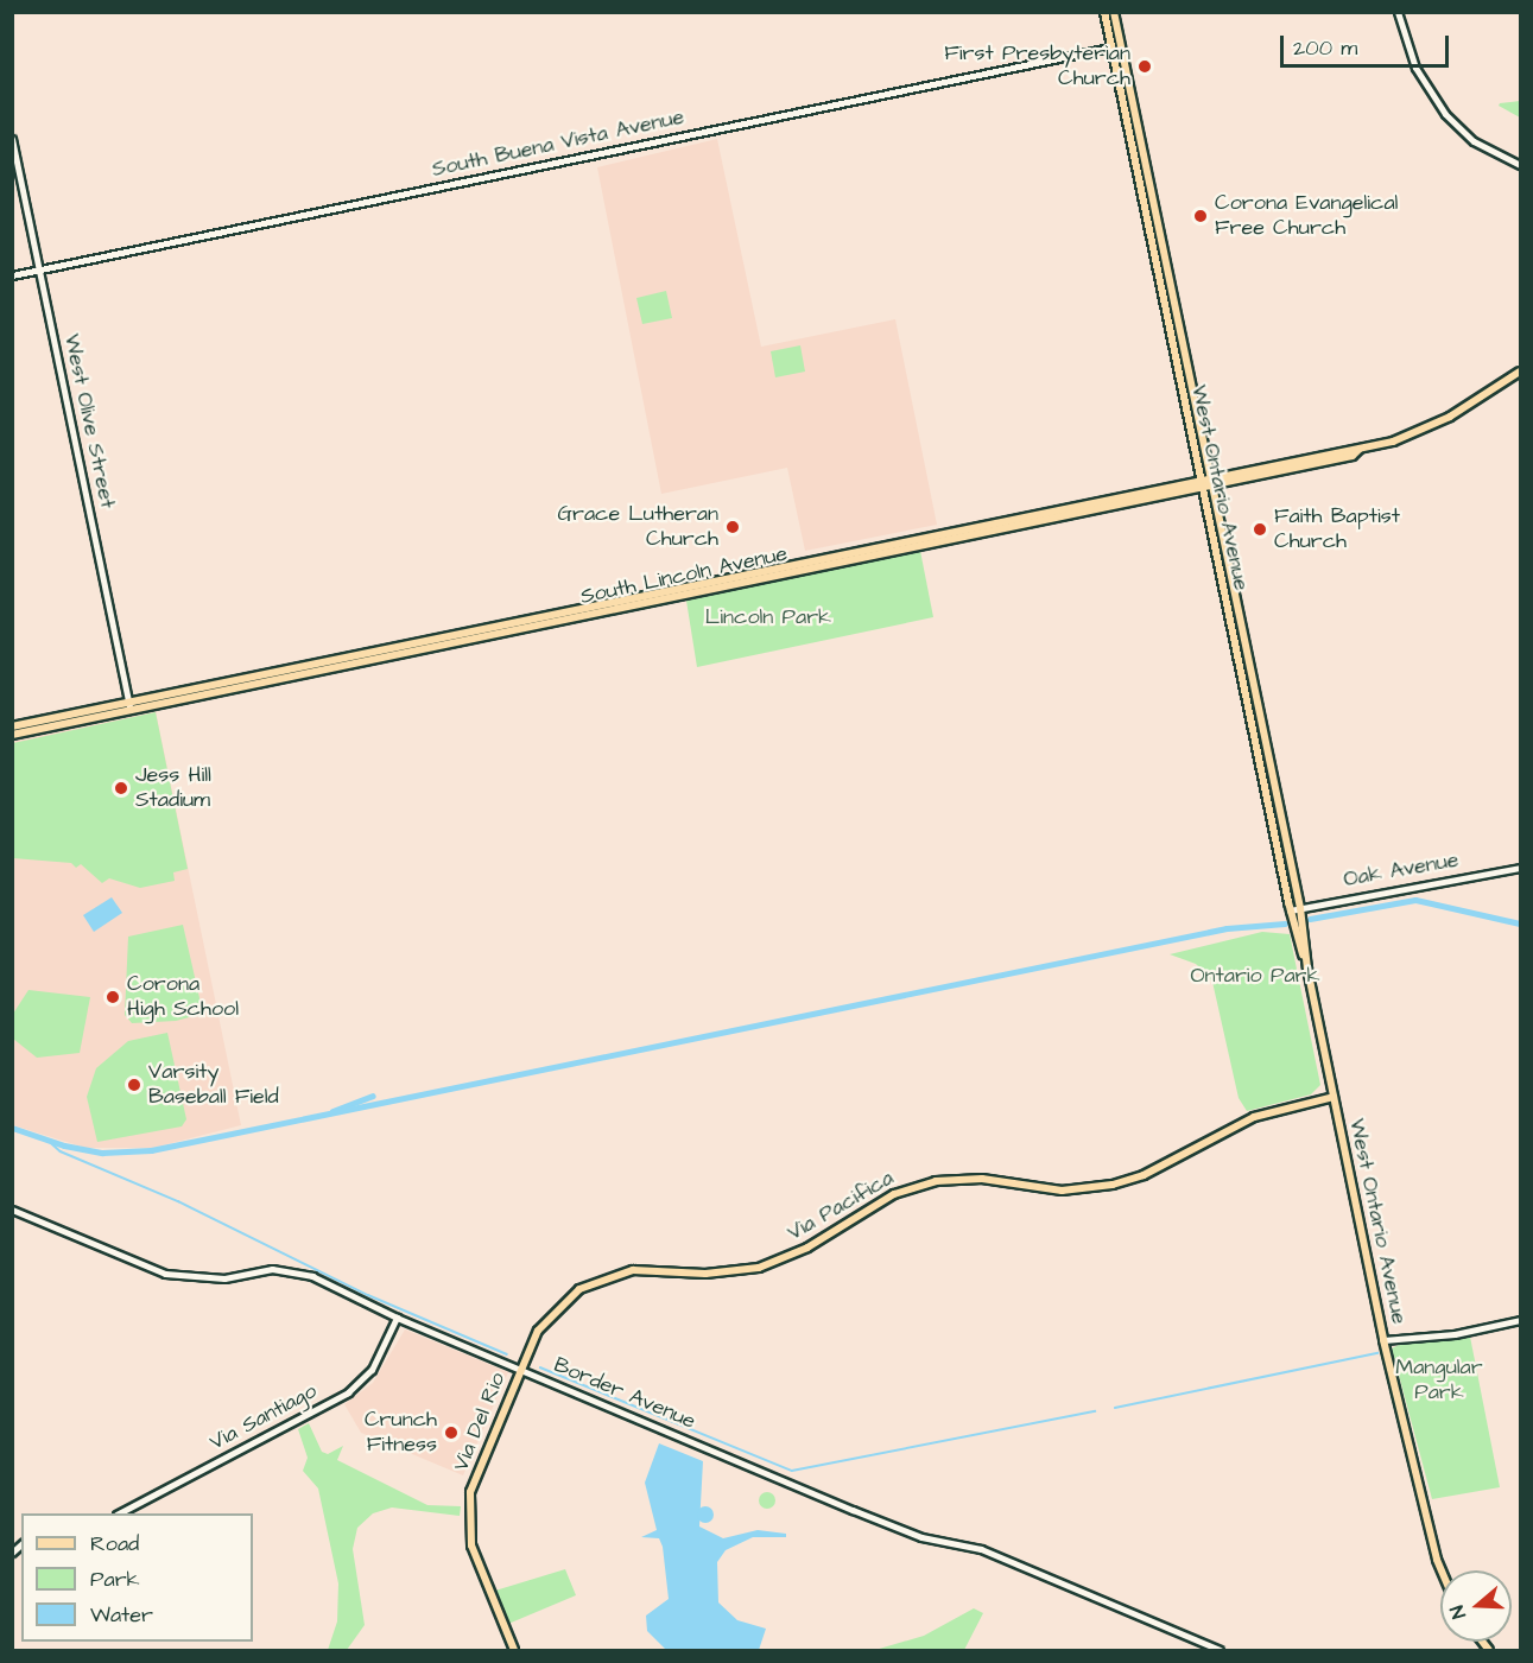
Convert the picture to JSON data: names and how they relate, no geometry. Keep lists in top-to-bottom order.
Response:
{
  "streets": {
    "main road": [
      "West Ontario Avenue",
      "South Lincoln Avenue",
      "Via Pacifica",
      "Via Del Rio"
    ],
    "street": [
      "South Buena Vista Avenue",
      "West Olive Street",
      "Oak Avenue",
      "Border Avenue",
      "Via Santiago"
    ]
  },
  "crossings": [
    ["South Buena Vista Avenue", "West Olive Street"],
    ["South Buena Vista Avenue", "West Ontario Avenue"],
    ["West Olive Street", "South Lincoln Avenue"],
    ["West Ontario Avenue", "South Lincoln Avenue"],
    ["West Ontario Avenue", "Oak Avenue"],
    ["West Ontario Avenue", "Via Pacifica"],
    ["Via Pacifica", "Border Avenue"],
    ["Via Pacifica", "Via Del Rio"],
    ["Border Avenue", "Via Santiago"],
    ["Border Avenue", "Via Del Rio"]
  ],
  "parks": ["Lincoln Park", "Ontario Park", "Mangular Park"],
  "places": [
    "First Presbyterian Church",
    "Corona Evangelical Free Church",
    "Grace Lutheran Church",
    "Faith Baptist Church",
    "Jess Hill Stadium",
    "Corona High School",
    "Varsity Baseball Field",
    "Crunch Fitness"
  ],
  "legend": ["Road", "Park", "Water"],
  "scale_bar": "200 m",
  "north": "left"
}
